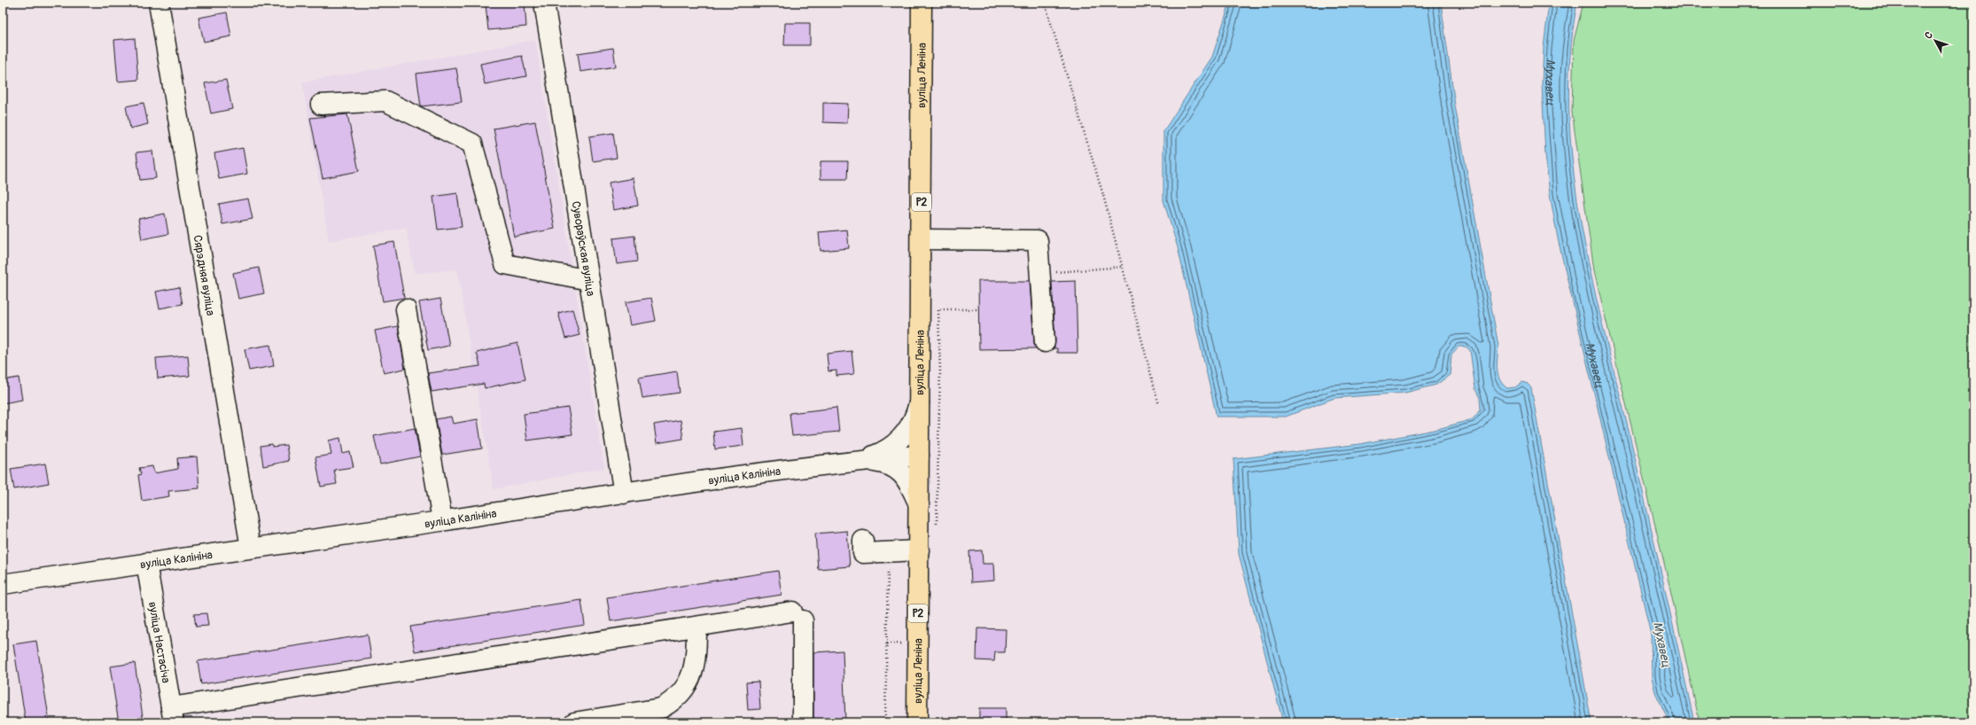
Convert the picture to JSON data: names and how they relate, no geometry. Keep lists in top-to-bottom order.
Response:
{
  "streets": {
    "main road": ["вуліца Леніна", "Р2"],
    "street": [
      "Сувораўская вуліца",
      "Сярэдняя вуліца",
      "вуліца Калініна",
      "вуліца Настасіча"
    ]
  },
  "crossings": [
    ["вуліца Леніна", "вуліца Калініна"],
    ["Сувораўская вуліца", "вуліца Калініна"],
    ["Сярэдняя вуліца", "вуліца Калініна"],
    ["вуліца Калініна", "вуліца Настасіча"]
  ],
  "water": ["Мухавец"],
  "north": "top left"
}
